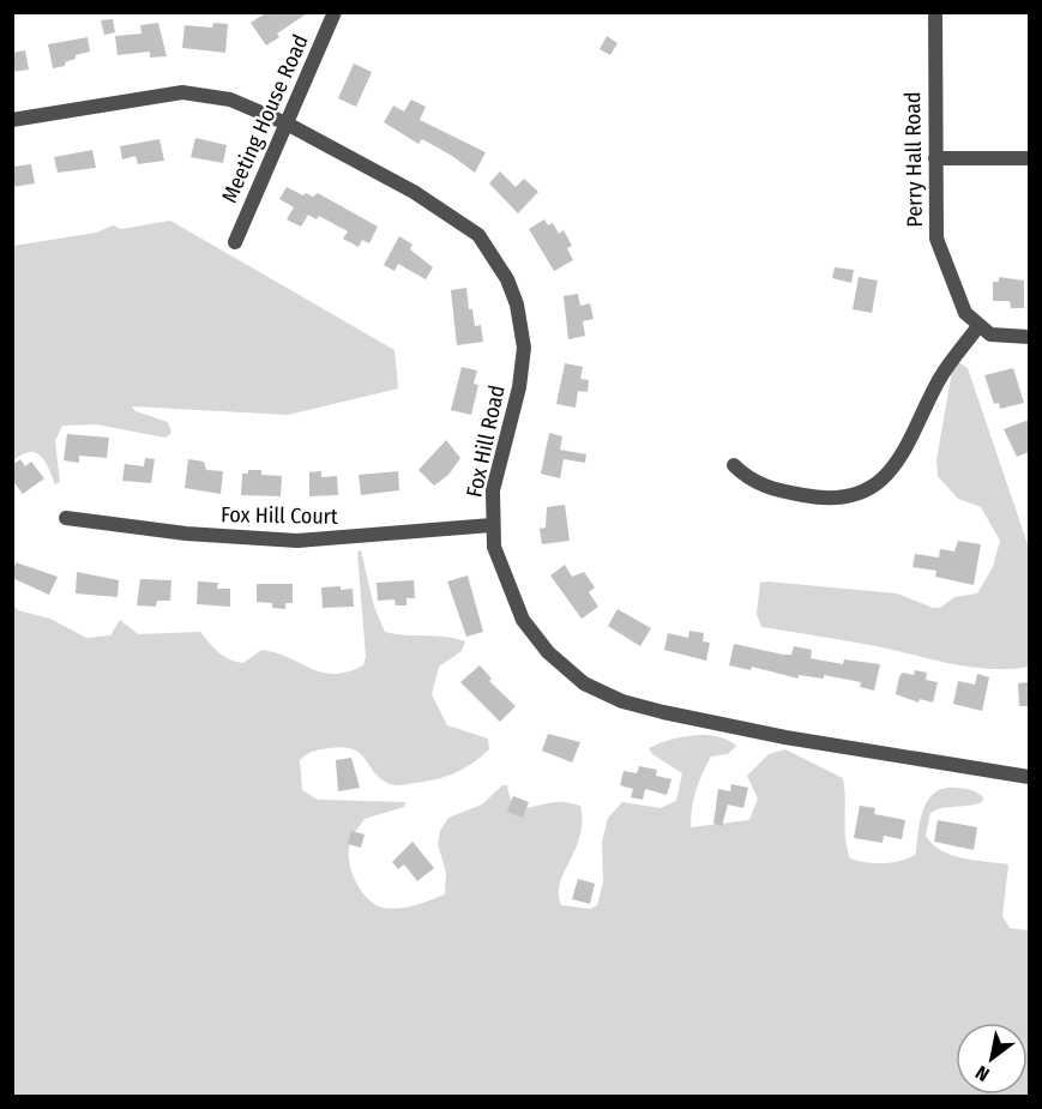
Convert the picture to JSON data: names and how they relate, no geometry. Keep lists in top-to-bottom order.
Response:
{
  "streets": {
    "street": [
      "Meeting House Road",
      "Perry Hall Road",
      "Fox Hill Road",
      "Fox Hill Court"
    ]
  },
  "crossings": [
    ["Meeting House Road", "Fox Hill Road"],
    ["Fox Hill Road", "Fox Hill Court"]
  ],
  "north": "bottom left"
}
